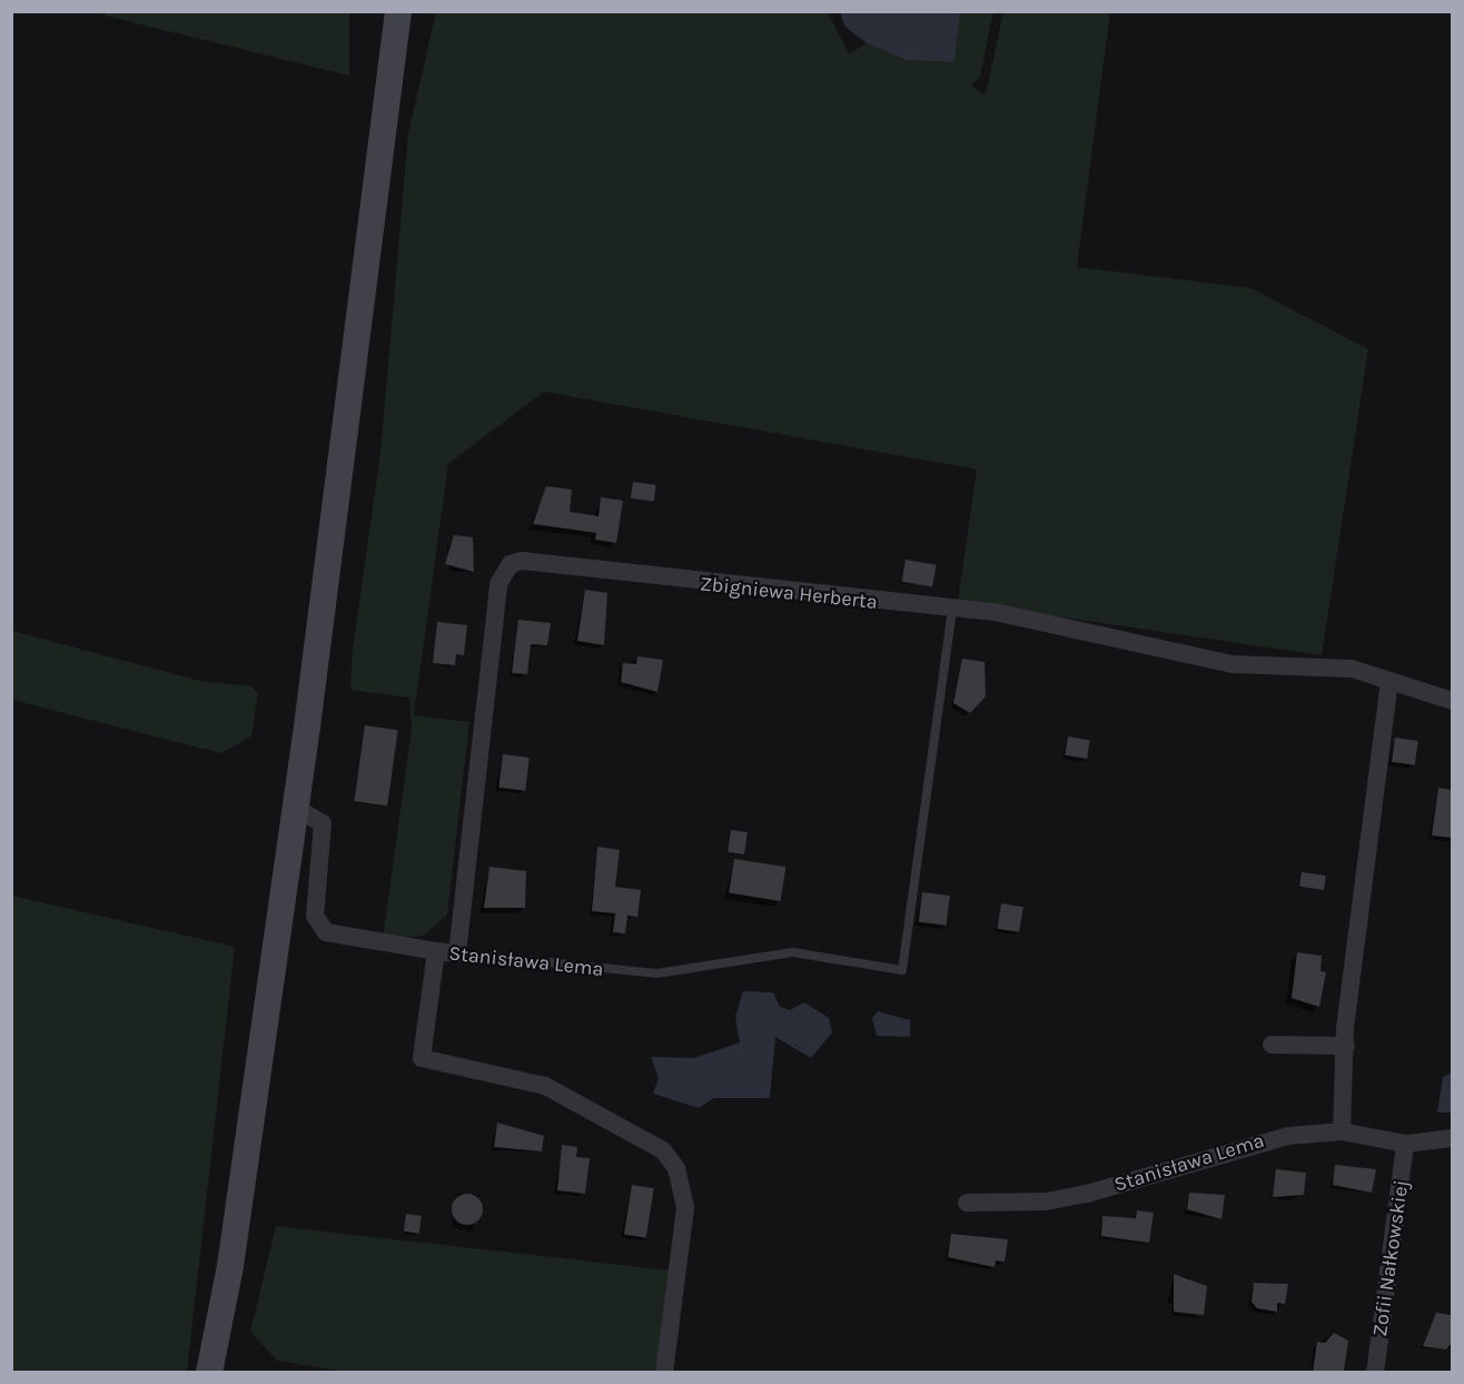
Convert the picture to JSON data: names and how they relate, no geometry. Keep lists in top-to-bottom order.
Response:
{
  "streets": {
    "street": ["Zbigniewa Herberta", "Stanisława Lema", "Zofii Nałkowskiej"]
  },
  "crossings": [
    ["Zbigniewa Herberta", "Stanisława Lema"],
    ["Stanisława Lema", "Zofii Nałkowskiej"]
  ]
}
